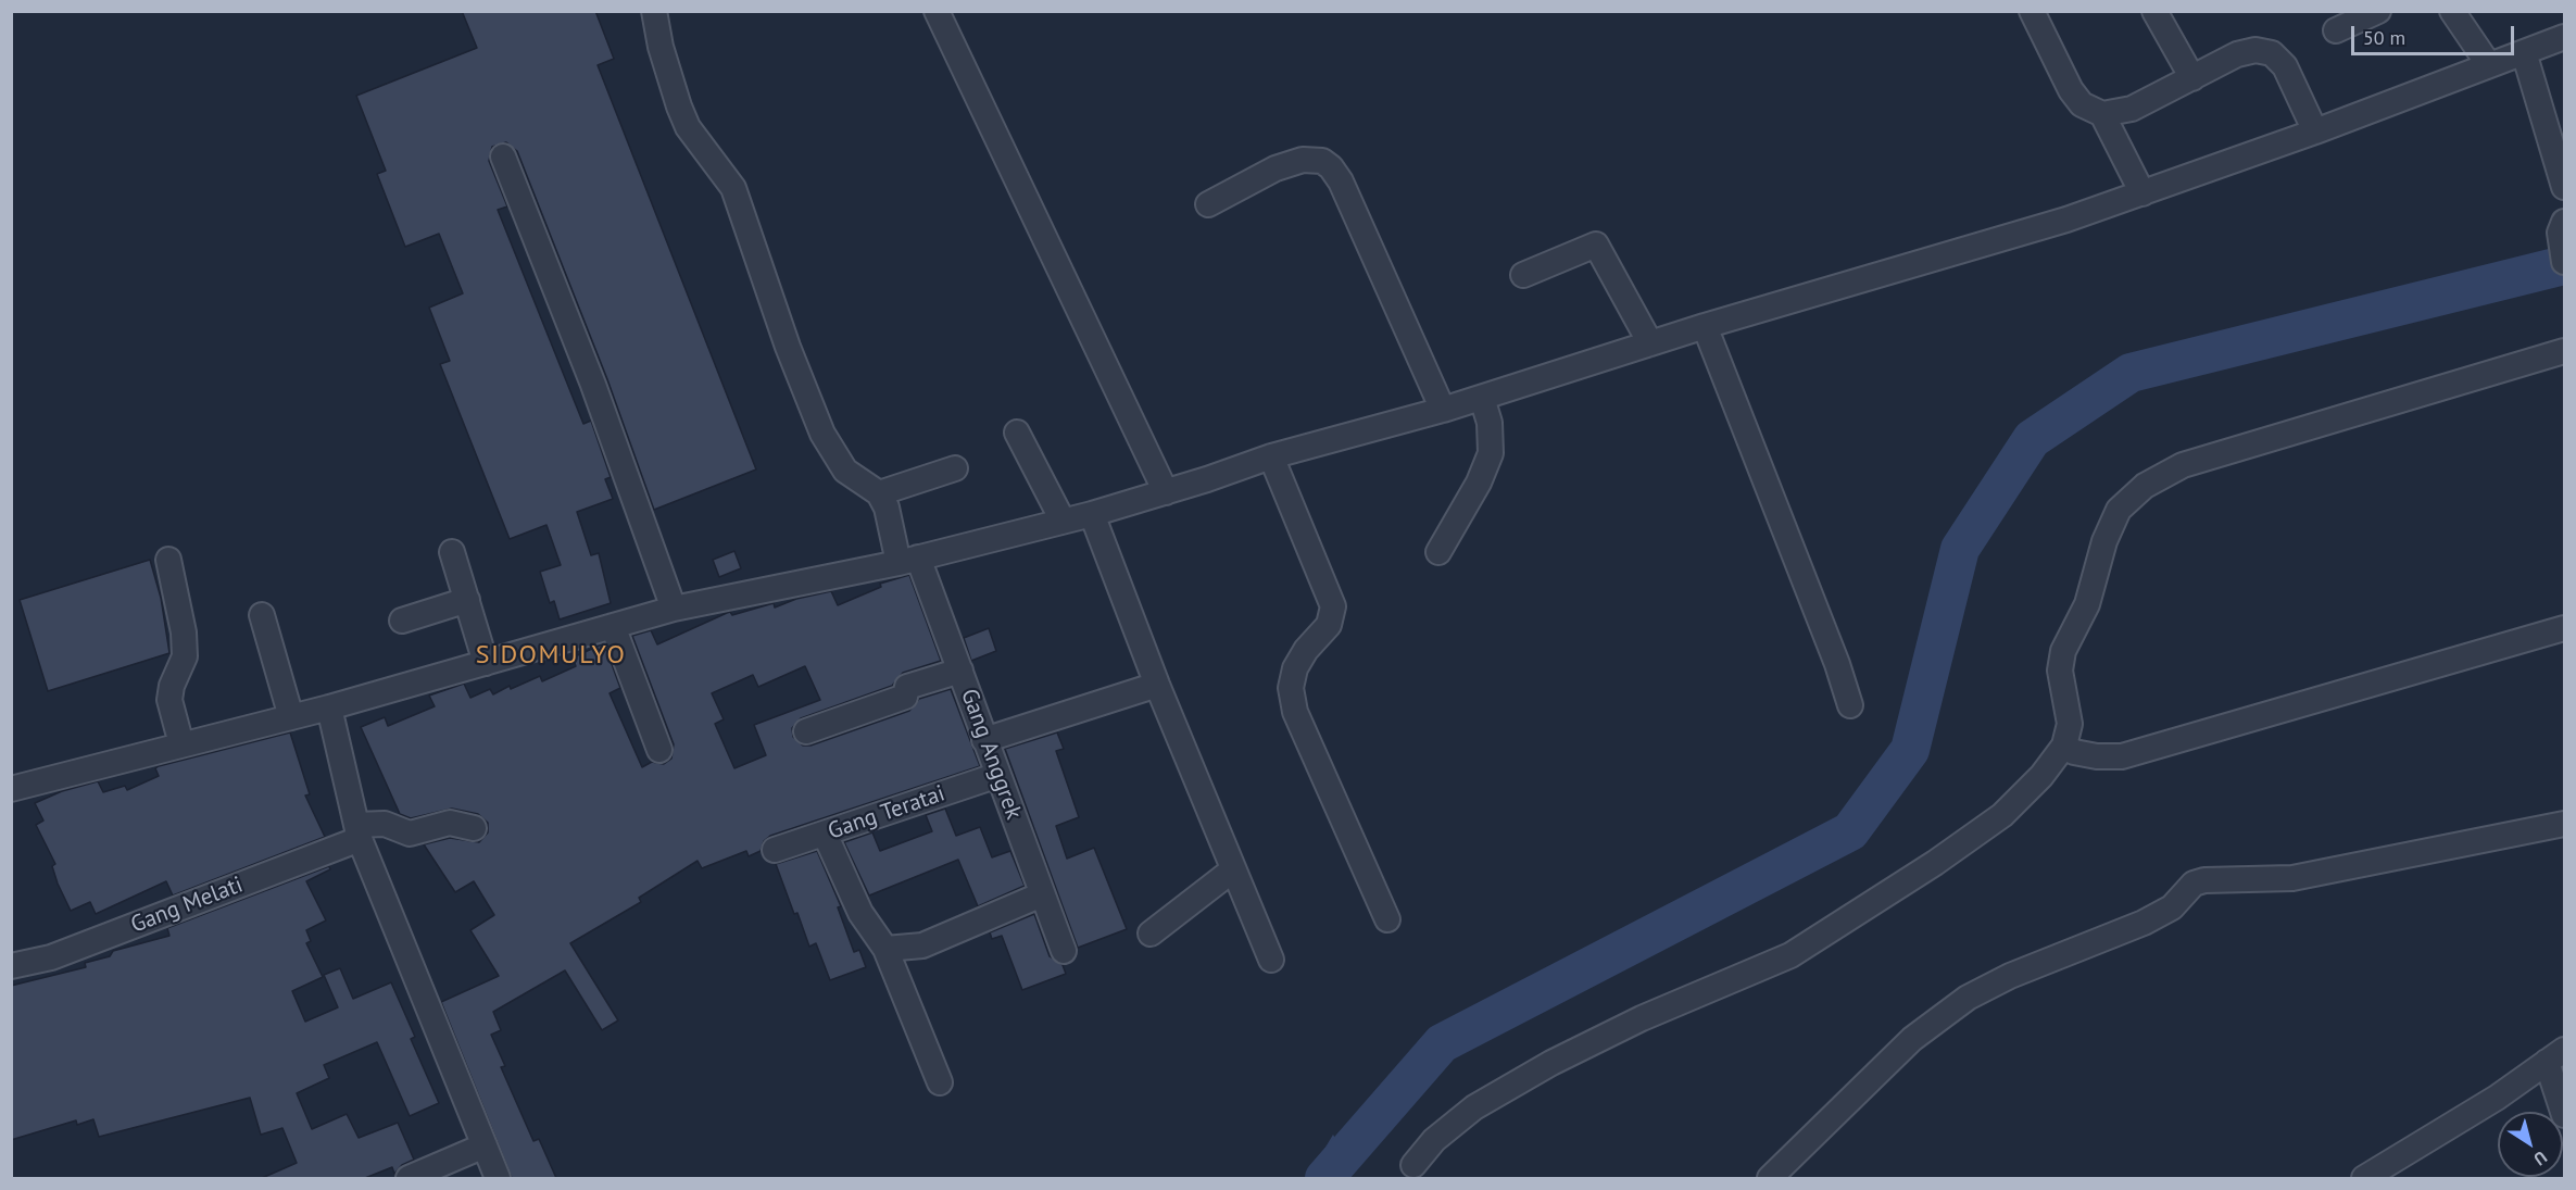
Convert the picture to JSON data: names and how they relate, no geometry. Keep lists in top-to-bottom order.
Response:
{
  "streets": {
    "street": ["Gang Anggrek", "Gang Teratai", "Gang Melati"]
  },
  "crossings": [
    ["Gang Anggrek", "Gang Teratai"]
  ],
  "districts": ["SIDOMULYO"],
  "scale_bar": "50 m",
  "north": "bottom right"
}
